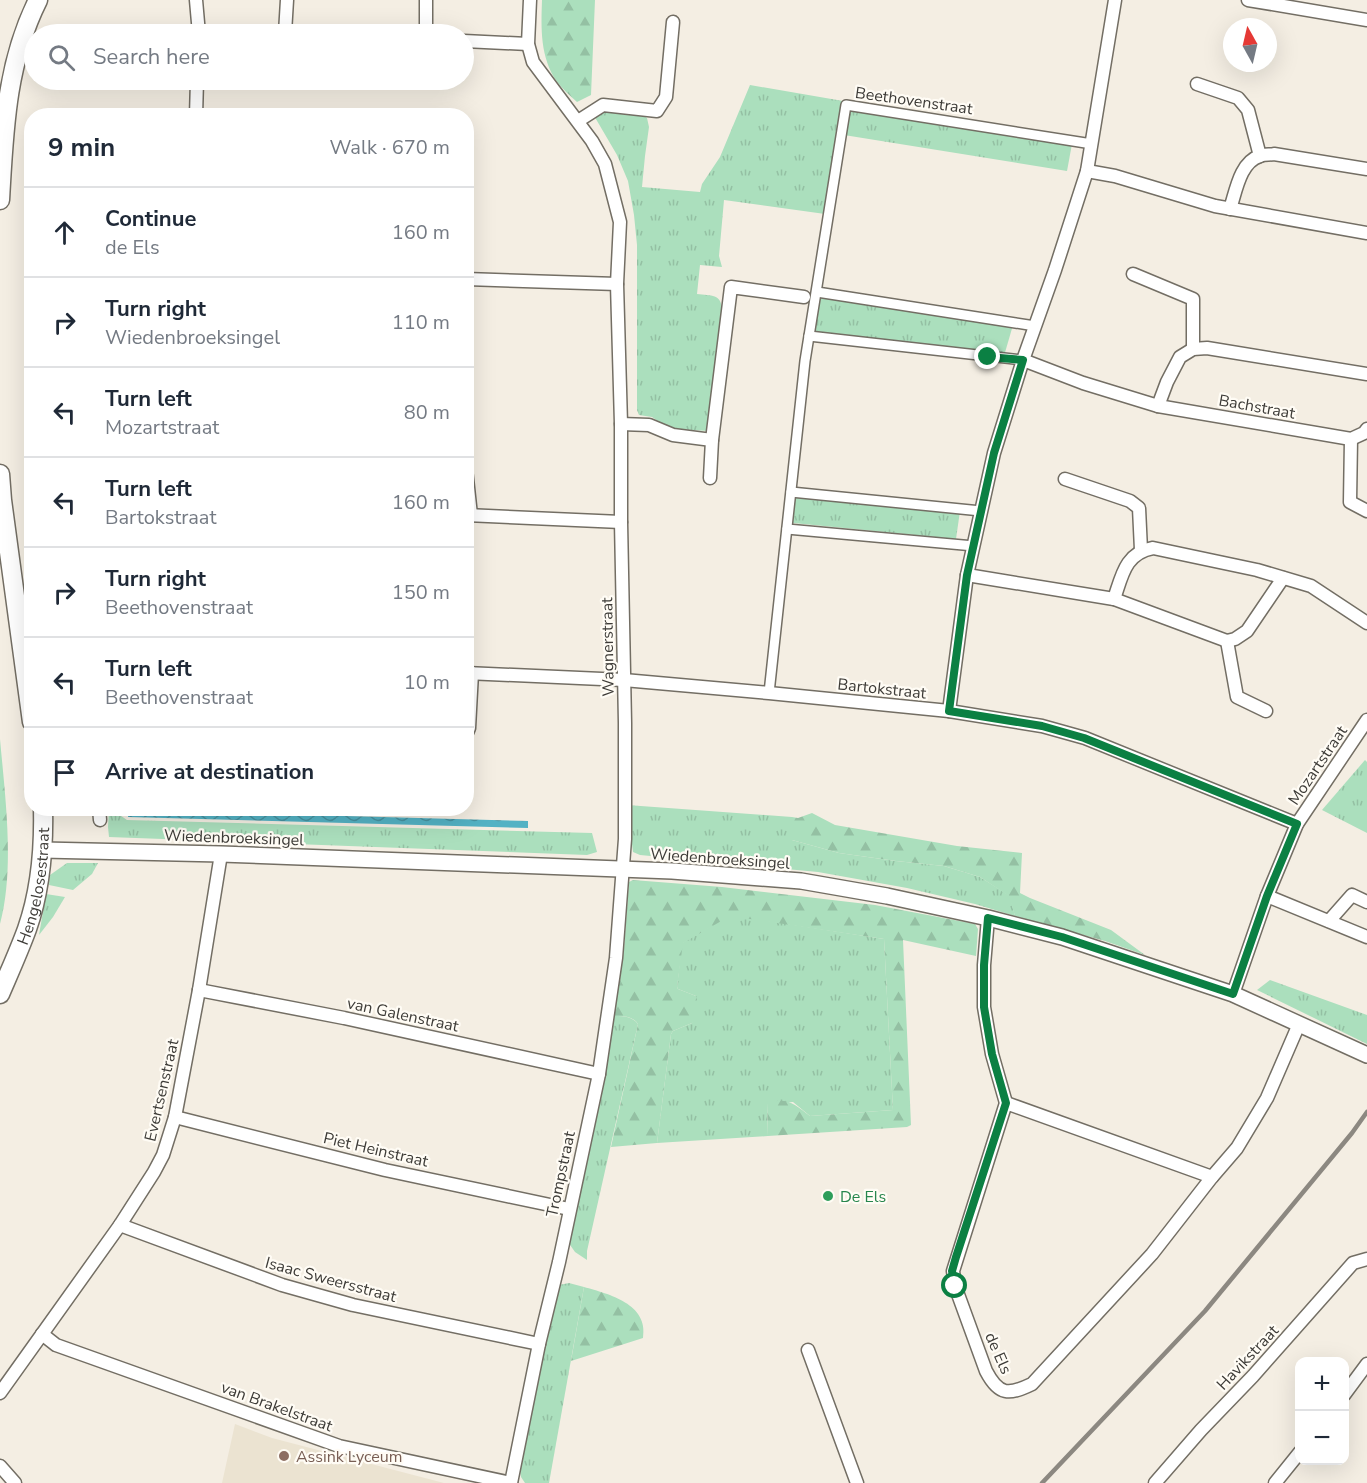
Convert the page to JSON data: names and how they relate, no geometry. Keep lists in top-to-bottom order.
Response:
{
  "streets": {
    "main road": ["Hengelosestraat"],
    "street": [
      "Beethovenstraat",
      "Bachstraat",
      "Wagnerstraat",
      "Bartokstraat",
      "Mozartstraat",
      "Wiedenbroeksingel",
      "van Galenstraat",
      "Evertsenstraat",
      "Piet Heinstraat",
      "Trompstraat",
      "Isaac Sweersstraat",
      "de Els",
      "Havikstraat",
      "van Brakelstraat"
    ]
  },
  "crossings": [
    ["Beethovenstraat", "Bartokstraat"],
    ["Wagnerstraat", "Bartokstraat"],
    ["Wagnerstraat", "Wiedenbroeksingel"],
    ["Wagnerstraat", "Trompstraat"],
    ["Bartokstraat", "Mozartstraat"],
    ["Mozartstraat", "Wiedenbroeksingel"],
    ["Wiedenbroeksingel", "Hengelosestraat"],
    ["Wiedenbroeksingel", "Evertsenstraat"],
    ["Wiedenbroeksingel", "Trompstraat"],
    ["Wiedenbroeksingel", "de Els"],
    ["van Galenstraat", "Evertsenstraat"],
    ["van Galenstraat", "Trompstraat"],
    ["Evertsenstraat", "Piet Heinstraat"],
    ["Evertsenstraat", "Isaac Sweersstraat"],
    ["Evertsenstraat", "van Brakelstraat"],
    ["Piet Heinstraat", "Trompstraat"],
    ["Trompstraat", "Isaac Sweersstraat"],
    ["Trompstraat", "van Brakelstraat"]
  ],
  "places": ["De Els", "Assink Lyceum"],
  "north": "top",
  "page": {
    "search": "Search here",
    "heading": ["9 min", "Walk · 670 m"],
    "list": [
      ["Continue", "de Els", "160 m"],
      ["Turn right", "Wiedenbroeksingel", "110 m"],
      ["Turn left", "Mozartstraat", "80 m"],
      ["Turn left", "Bartokstraat", "160 m"],
      ["Turn right", "Beethovenstraat", "150 m"],
      ["Turn left", "Beethovenstraat", "10 m"],
      "Arrive at destination"
    ],
    "map_buttons": ["+", "−"]
  }
}
